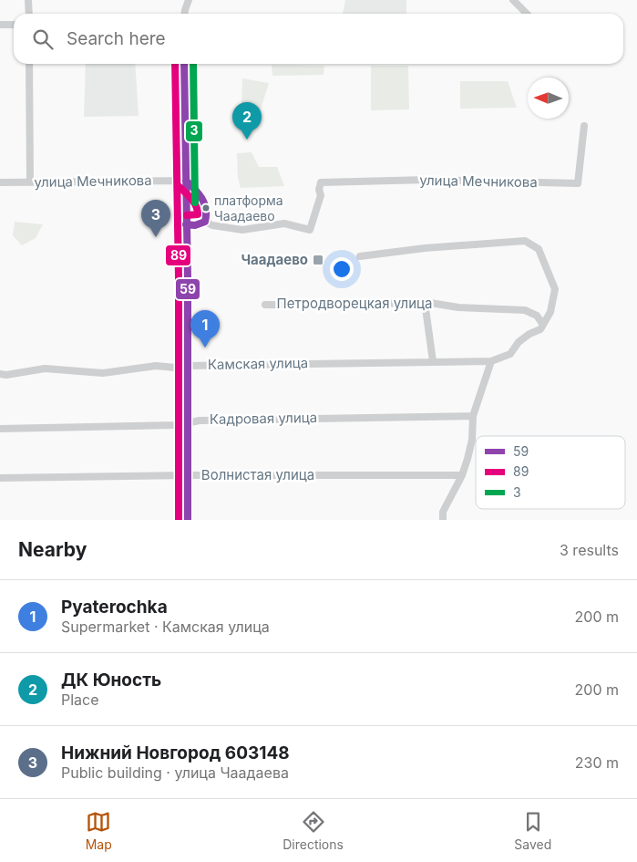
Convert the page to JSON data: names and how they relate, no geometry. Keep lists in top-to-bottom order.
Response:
{
  "streets": {
    "street": [
      "улица Мечникова",
      "Петродворецкая улица",
      "Камская улица",
      "Кадровая улица",
      "Волнистая улица"
    ]
  },
  "places": {
    "other": ["платформа Чаадаево"],
    "transit": ["Чаадаево"]
  },
  "lines": ["transit line 59", "transit line 89", "transit line 3"],
  "legend": ["59", "89", "3"],
  "north": "left",
  "page": {
    "search": "Search here",
    "pins": ["2", "3", "1"],
    "heading": ["Nearby", "3 results"],
    "list": [
      {
        "mark": "1",
        "name": "Pyaterochka",
        "note": "Supermarket · Камская улица",
        "value": "200 m"
      },
      {
        "mark": "2",
        "name": "ДК Юность",
        "note": "Place",
        "value": "200 m"
      },
      {
        "mark": "3",
        "name": "Нижний Новгород 603148",
        "note": "Public building · улица Чаадаева",
        "value": "230 m"
      }
    ],
    "nav": ["Map", "Directions", "Saved"]
  }
}
